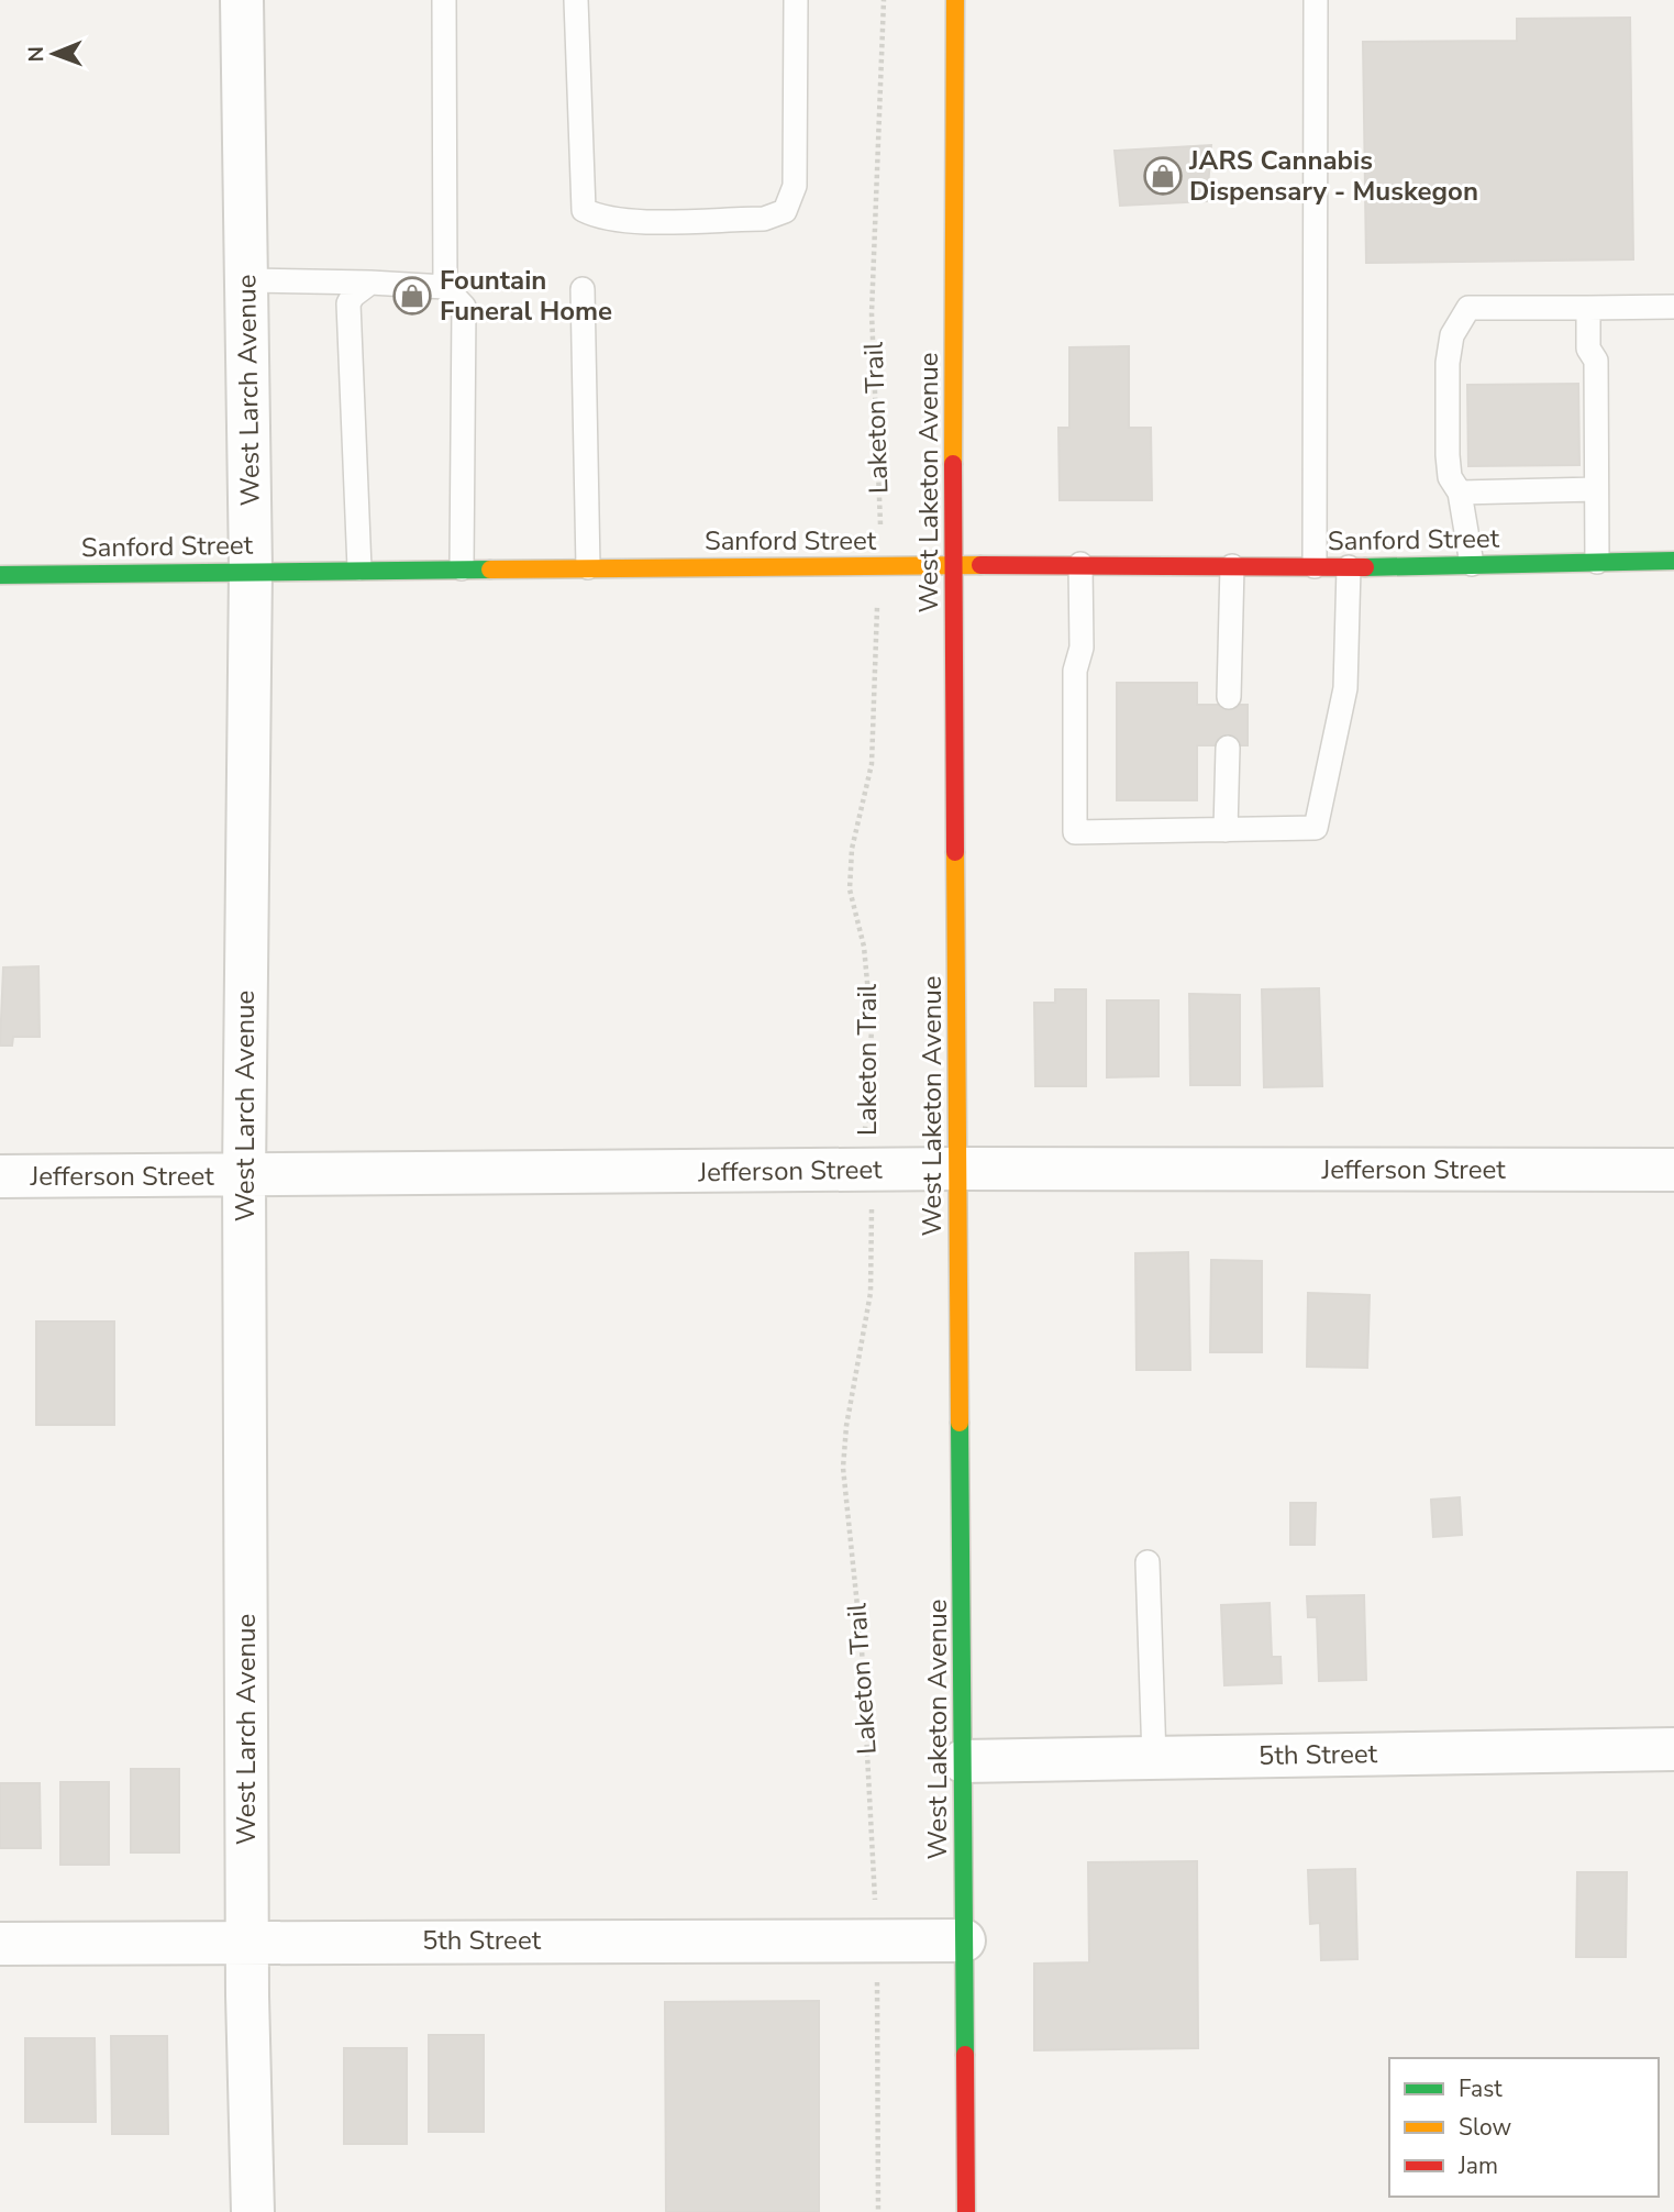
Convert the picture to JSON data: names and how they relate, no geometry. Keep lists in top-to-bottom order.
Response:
{
  "streets": {
    "main road": ["West Laketon Avenue", "Sanford Street"],
    "street": ["West Larch Avenue", "Jefferson Street", "5th Street"],
    "path": ["Laketon Trail"]
  },
  "crossings": [
    ["West Larch Avenue", "Sanford Street"],
    ["West Larch Avenue", "Jefferson Street"],
    ["West Larch Avenue", "5th Street"],
    ["Laketon Trail", "Sanford Street"],
    ["Laketon Trail", "Jefferson Street"],
    ["Laketon Trail", "5th Street"],
    ["West Laketon Avenue", "Sanford Street"],
    ["West Laketon Avenue", "Jefferson Street"],
    ["West Laketon Avenue", "5th Street"]
  ],
  "places": {
    "shop": ["JARS Cannabis Dispensary - Muskegon", "Fountain Funeral Home"]
  },
  "legend": ["Fast", "Slow", "Jam"],
  "north": "left"
}
